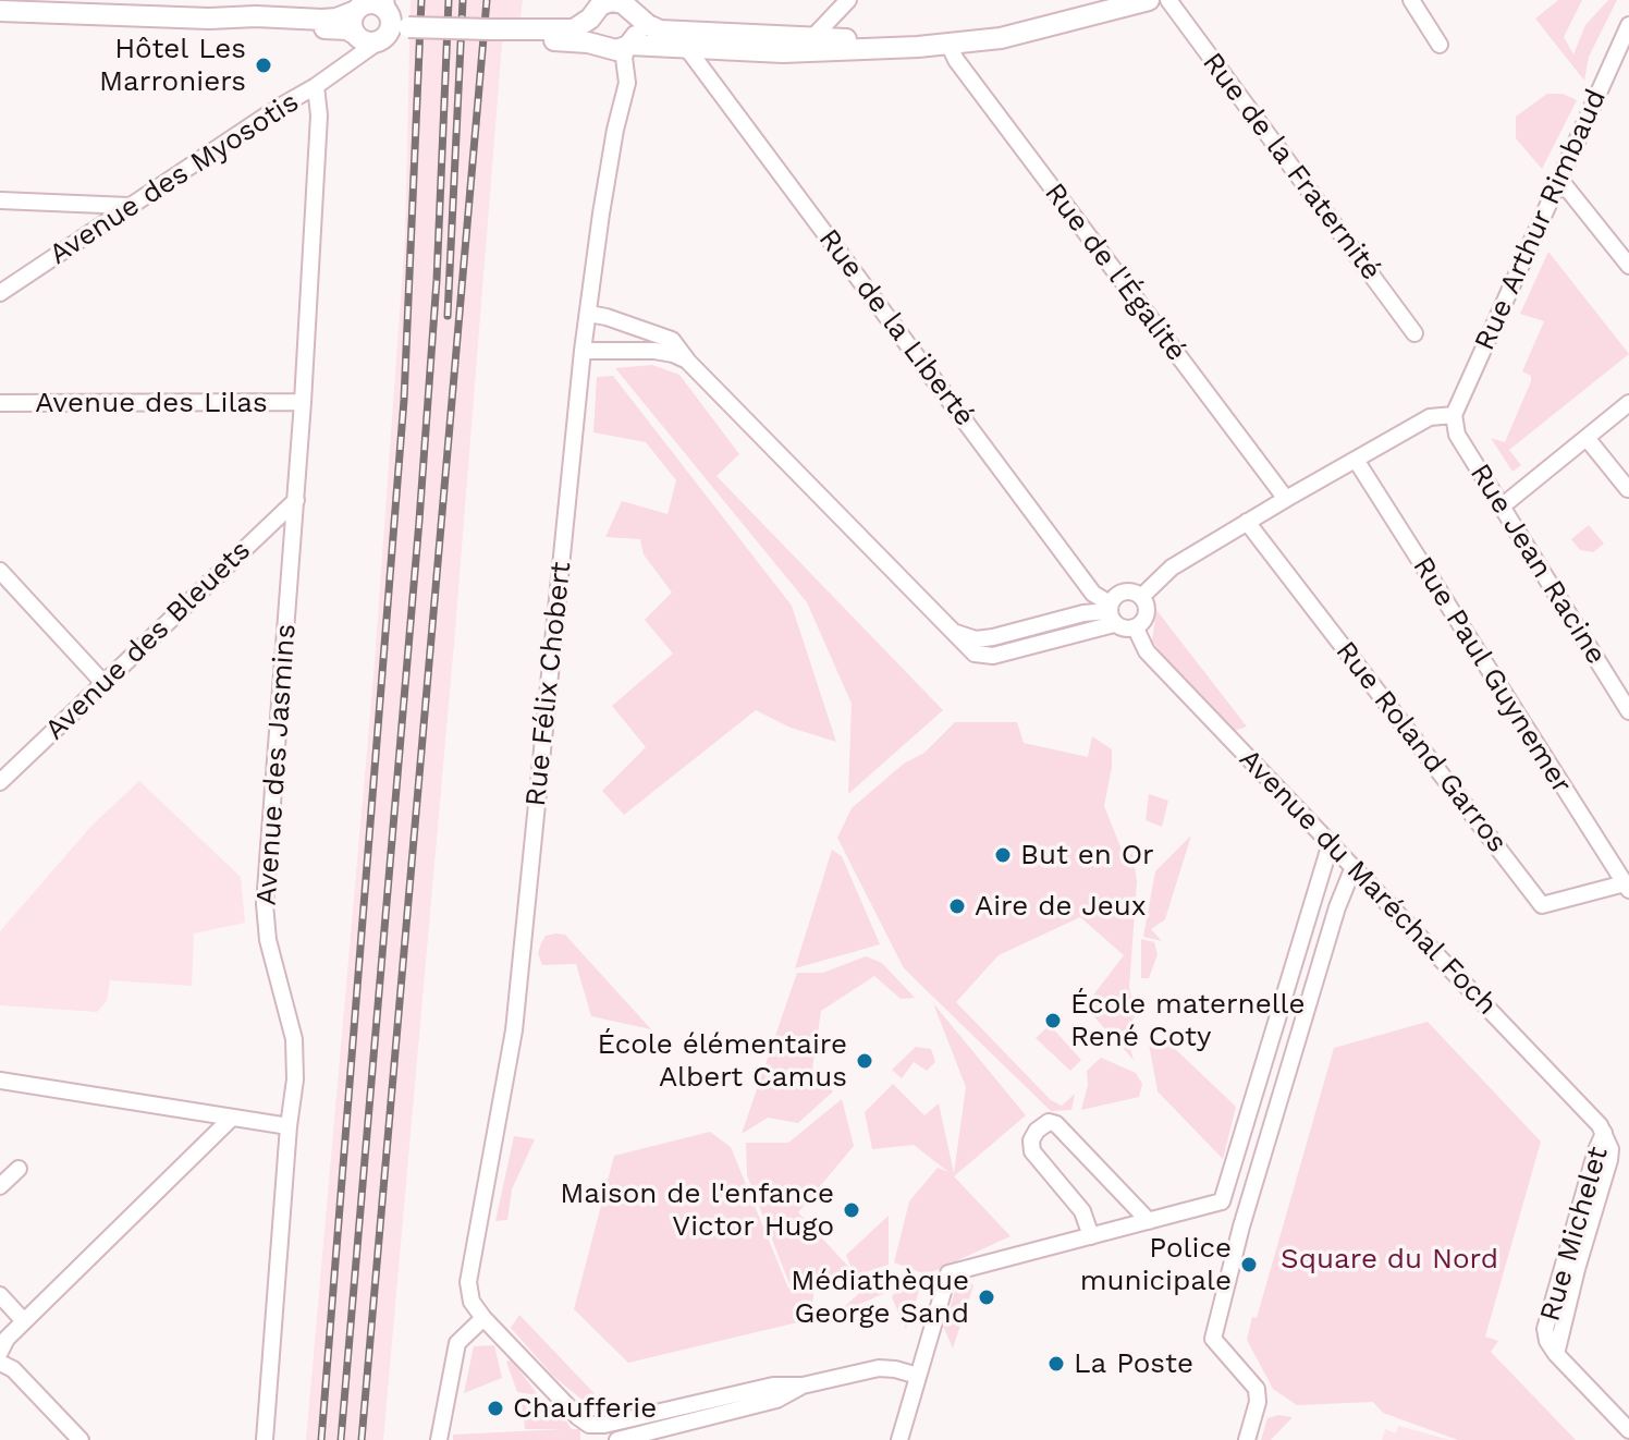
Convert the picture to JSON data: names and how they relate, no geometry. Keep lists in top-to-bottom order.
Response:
{
  "streets": {
    "street": [
      "Rue de la Fraternité",
      "Avenue des Myosotis",
      "Rue Arthur Rimbaud",
      "Rue de l'Égalité",
      "Rue de la Liberté",
      "Avenue des Lilas",
      "Rue Jean Racine",
      "Avenue des Bleuets",
      "Rue Paul Guynemer",
      "Rue Félix Chobert",
      "Rue Roland Garros",
      "Avenue des Jasmins",
      "Avenue du Maréchal Foch",
      "Rue Michelet"
    ]
  },
  "crossings": [
    ["Avenue des Myosotis", "Avenue des Jasmins"],
    ["Rue Arthur Rimbaud", "Rue Jean Racine"],
    ["Rue de la Liberté", "Avenue du Maréchal Foch"],
    ["Avenue des Lilas", "Avenue des Jasmins"],
    ["Avenue des Bleuets", "Avenue des Jasmins"],
    ["Rue Paul Guynemer", "Rue Roland Garros"],
    ["Avenue du Maréchal Foch", "Rue Michelet"]
  ],
  "parks": ["Square du Nord"],
  "places": [
    "Hôtel Les Marroniers",
    "But en Or",
    "Aire de Jeux",
    "École maternelle René Coty",
    "École élémentaire Albert Camus",
    "Maison de l'enfance Victor Hugo",
    "Police municipale",
    "Médiathèque George Sand",
    "La Poste",
    "Chaufferie"
  ]
}
